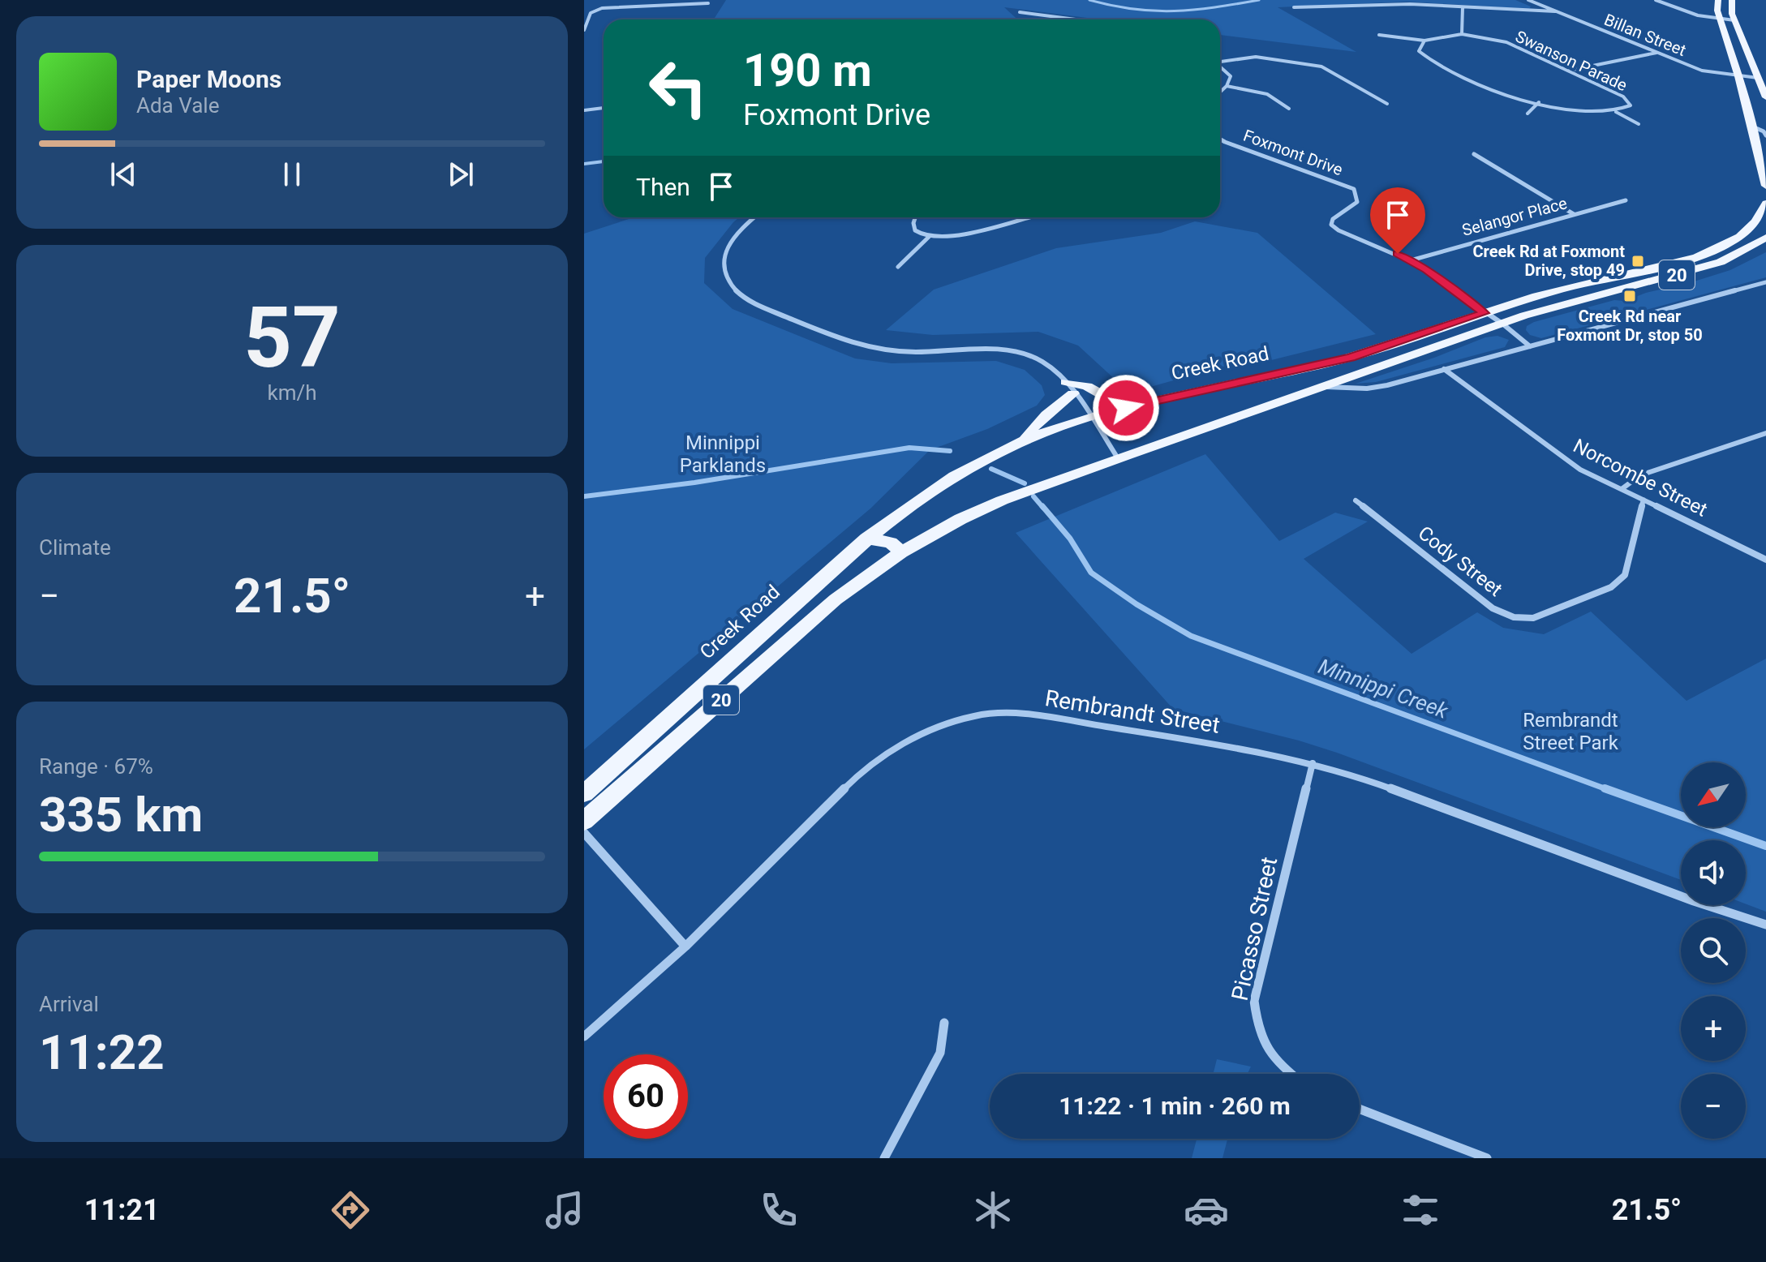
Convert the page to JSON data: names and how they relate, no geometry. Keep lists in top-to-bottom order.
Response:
{
  "streets": {
    "main road": ["20", "Creek Road"],
    "street": [
      "Billan Street",
      "Swanson Parade",
      "Foxmont Drive",
      "Selangor Place",
      "Norcombe Street",
      "Cody Street",
      "Rembrandt Street",
      "Picasso Street"
    ]
  },
  "crossings": [
    ["Foxmont Drive", "Selangor Place"],
    ["Foxmont Drive", "20"],
    ["Foxmont Drive", "Creek Road"],
    ["Norcombe Street", "Cody Street"],
    ["Rembrandt Street", "Picasso Street"]
  ],
  "water": ["Minnippi Creek"],
  "parks": ["Minnippi Parklands", "Rembrandt Street Park"],
  "places": {
    "transit": ["Creek Rd at Foxmont Drive, stop 49", "Creek Rd near Foxmont Dr, stop 50"]
  },
  "north": "bottom left",
  "page": {
    "turn": ["190 m", "Foxmont Drive"],
    "song": ["Paper Moons", "Ada Vale"],
    "then": "Then",
    "tile": [
      ["57", "km/h"],
      "Climate",
      ["Range · 67%", "335 km"],
      ["Arrival", "11:22"]
    ],
    "heat": ["−", "21.5°", "+"],
    "map_buttons": ["+", "−"],
    "limit": "60",
    "trip": "11:22 · 1 min · 260 m",
    "tabs": ["11:21", "21.5°"]
  }
}
